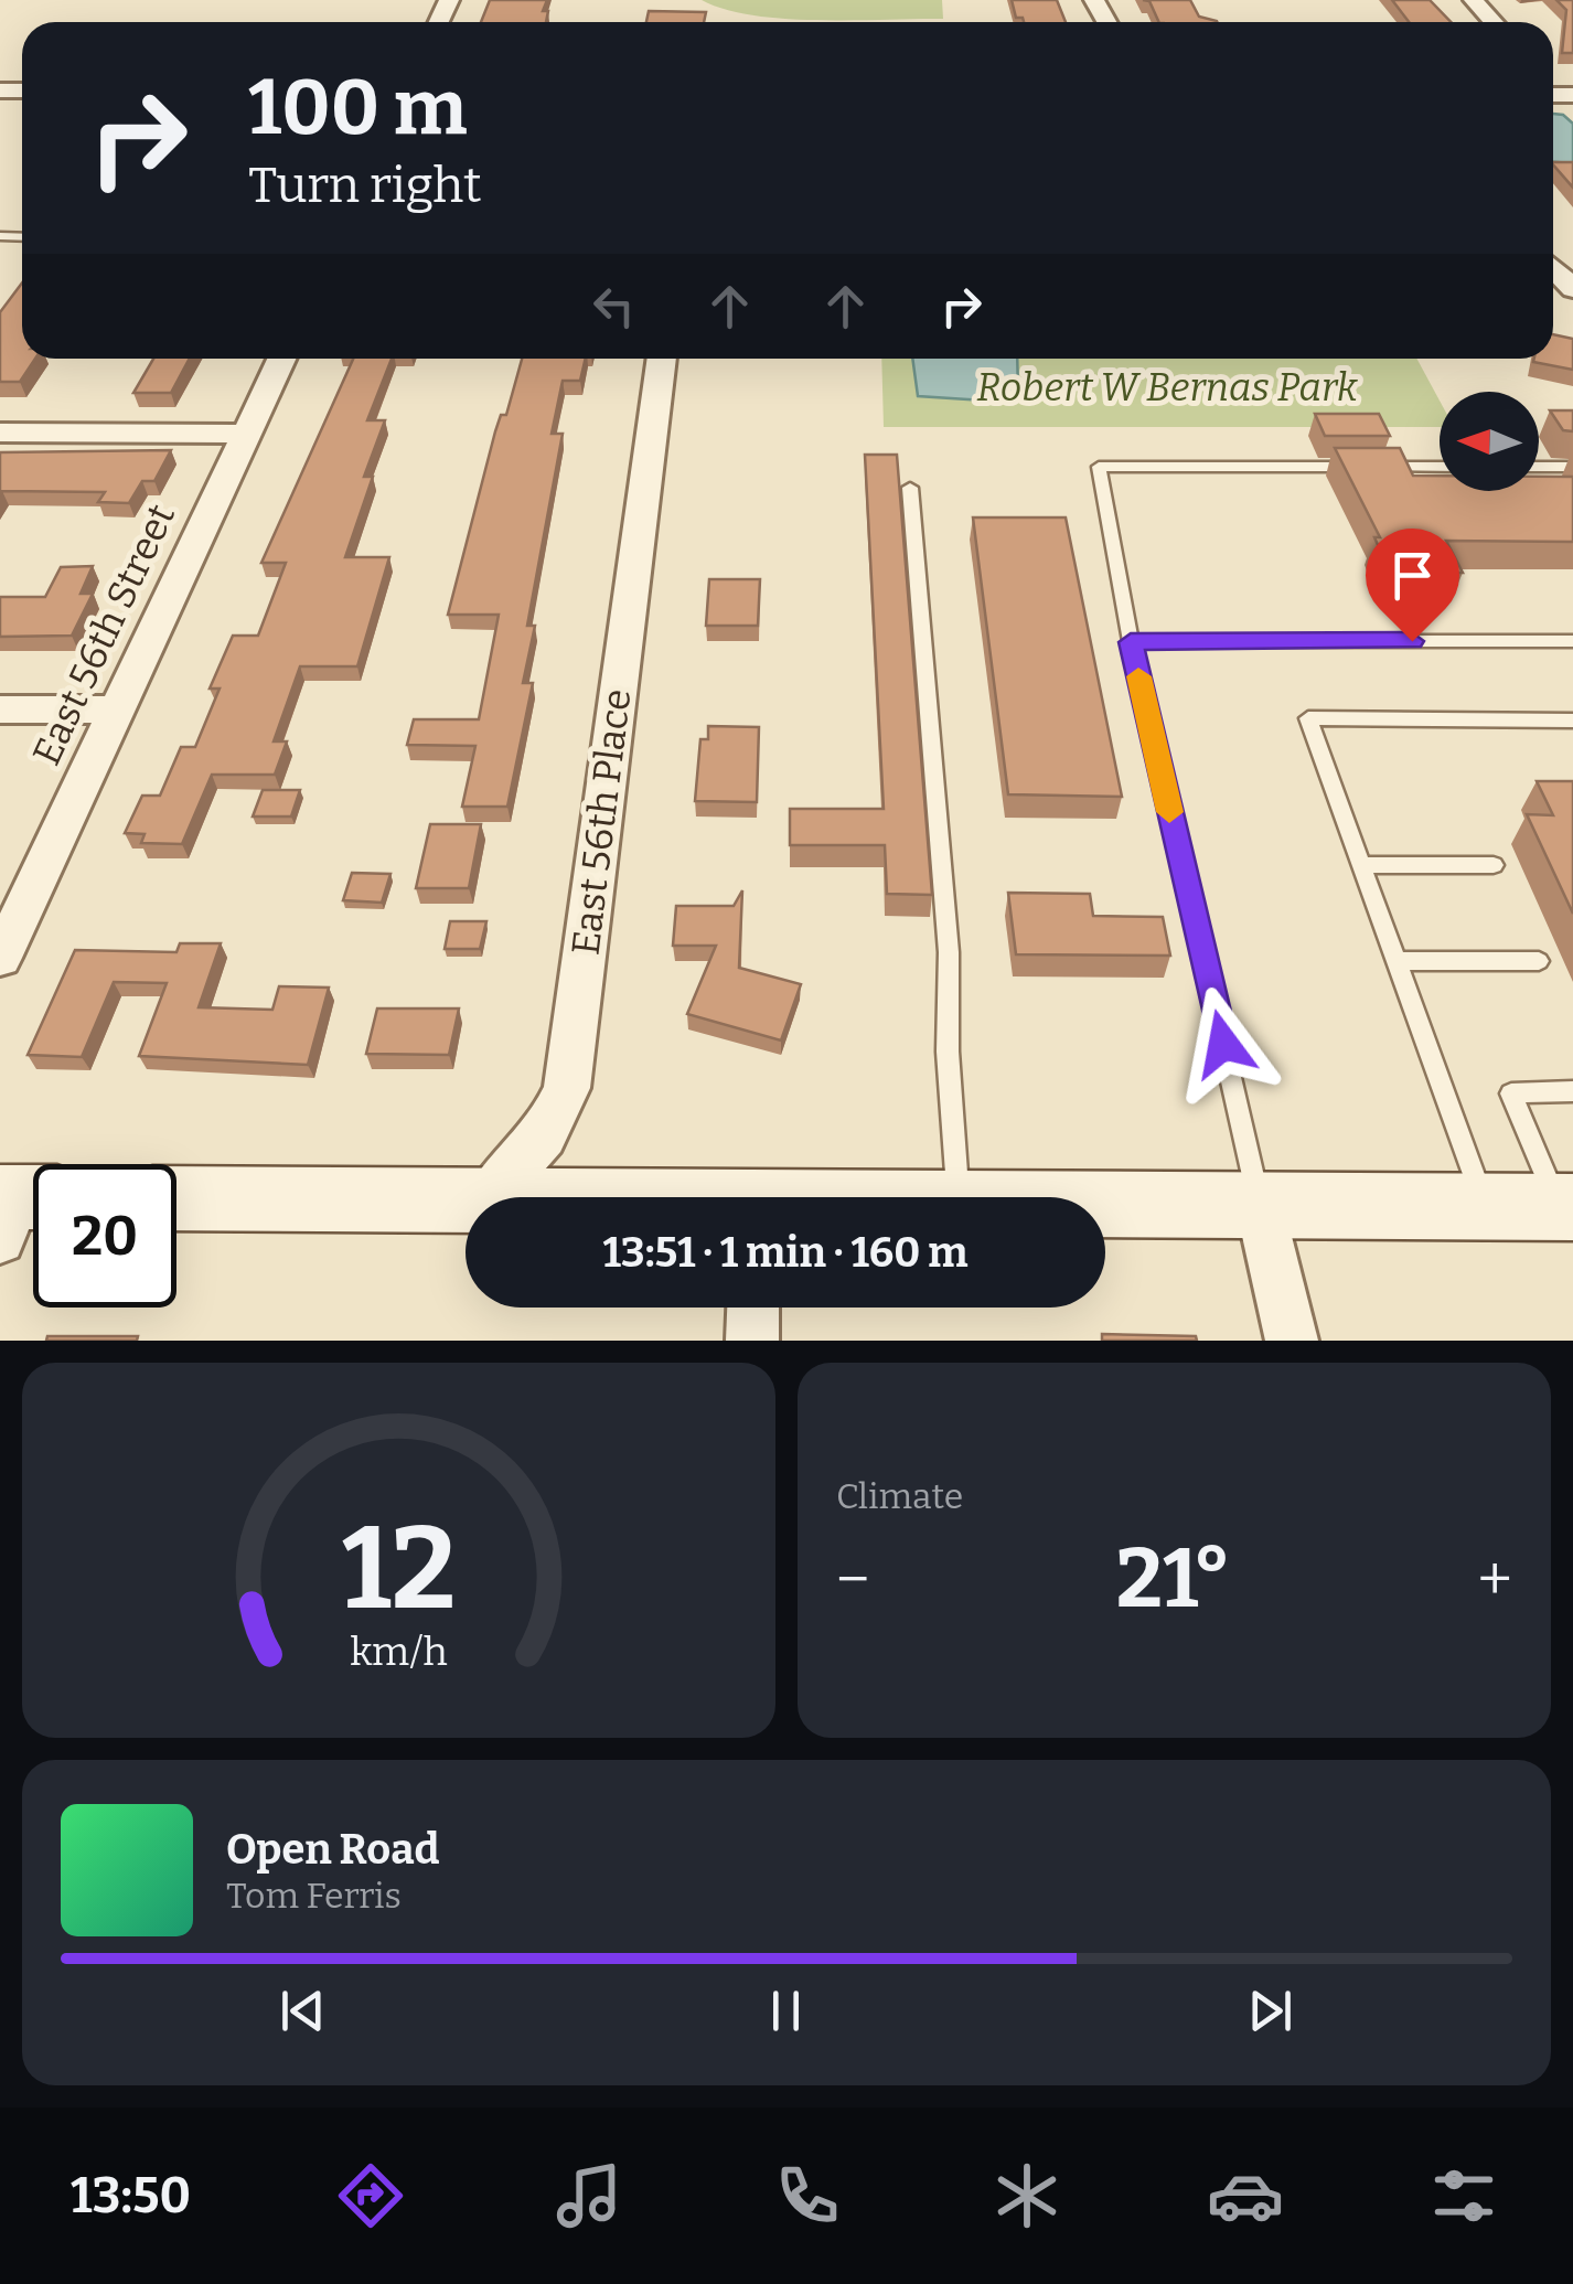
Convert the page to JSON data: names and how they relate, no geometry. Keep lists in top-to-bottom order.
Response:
{
  "streets": {
    "street": ["East 56th Street", "East 56th Place"]
  },
  "parks": ["Robert W Bernas Park"],
  "north": "left",
  "page": {
    "turn": ["100 m", "Turn right"],
    "limit": "20",
    "trip": "13:51 · 1 min · 160 m",
    "tile": "Climate",
    "heat": ["−", "21°", "+"],
    "song": ["Open Road", "Tom Ferris"],
    "tabs": "13:50",
    "gauge": ["12", "km/h"]
  }
}
